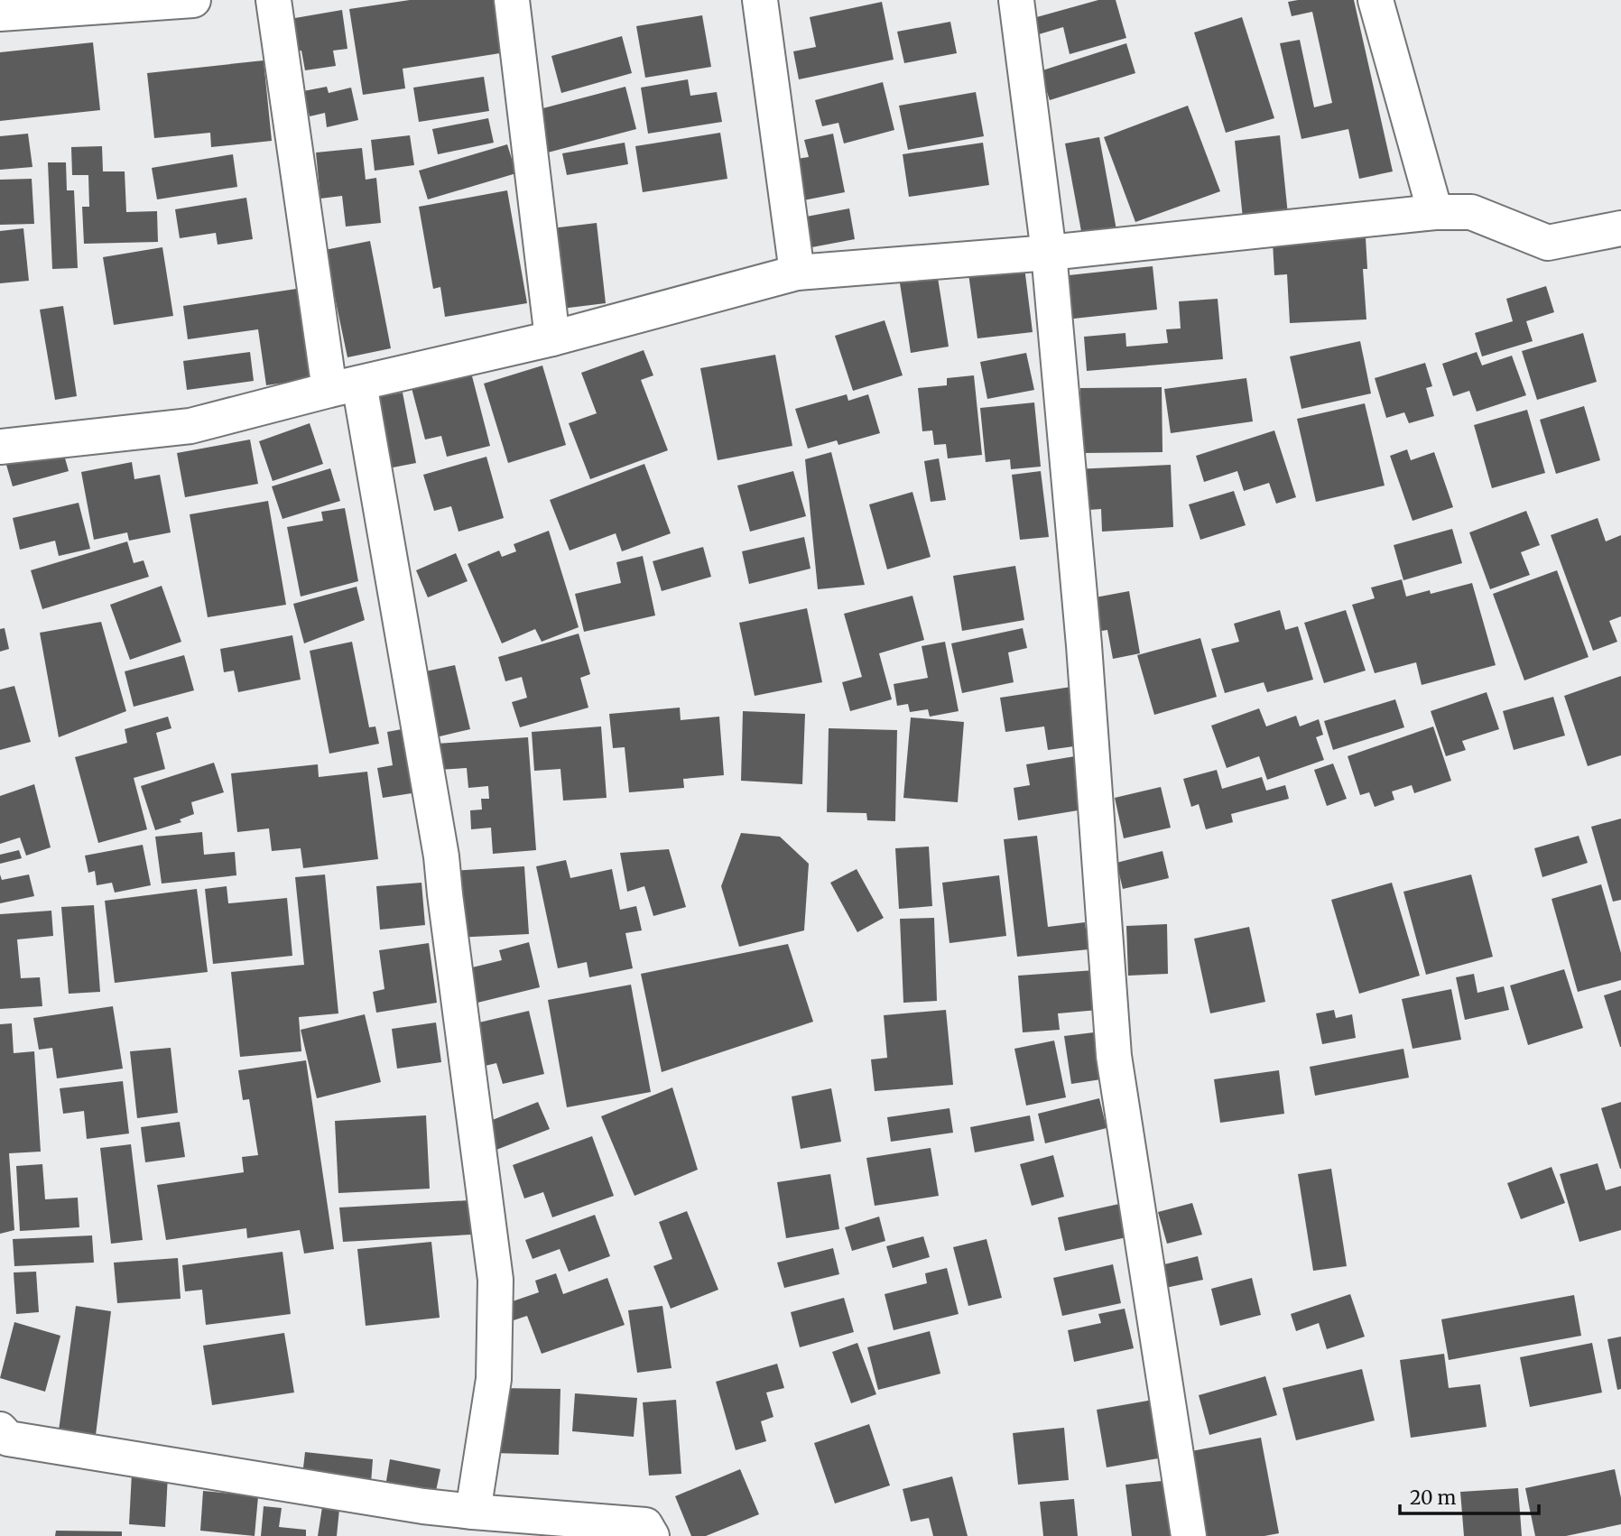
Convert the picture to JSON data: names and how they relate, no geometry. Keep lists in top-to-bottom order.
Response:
{
  "scale_bar": "20 m"
}
